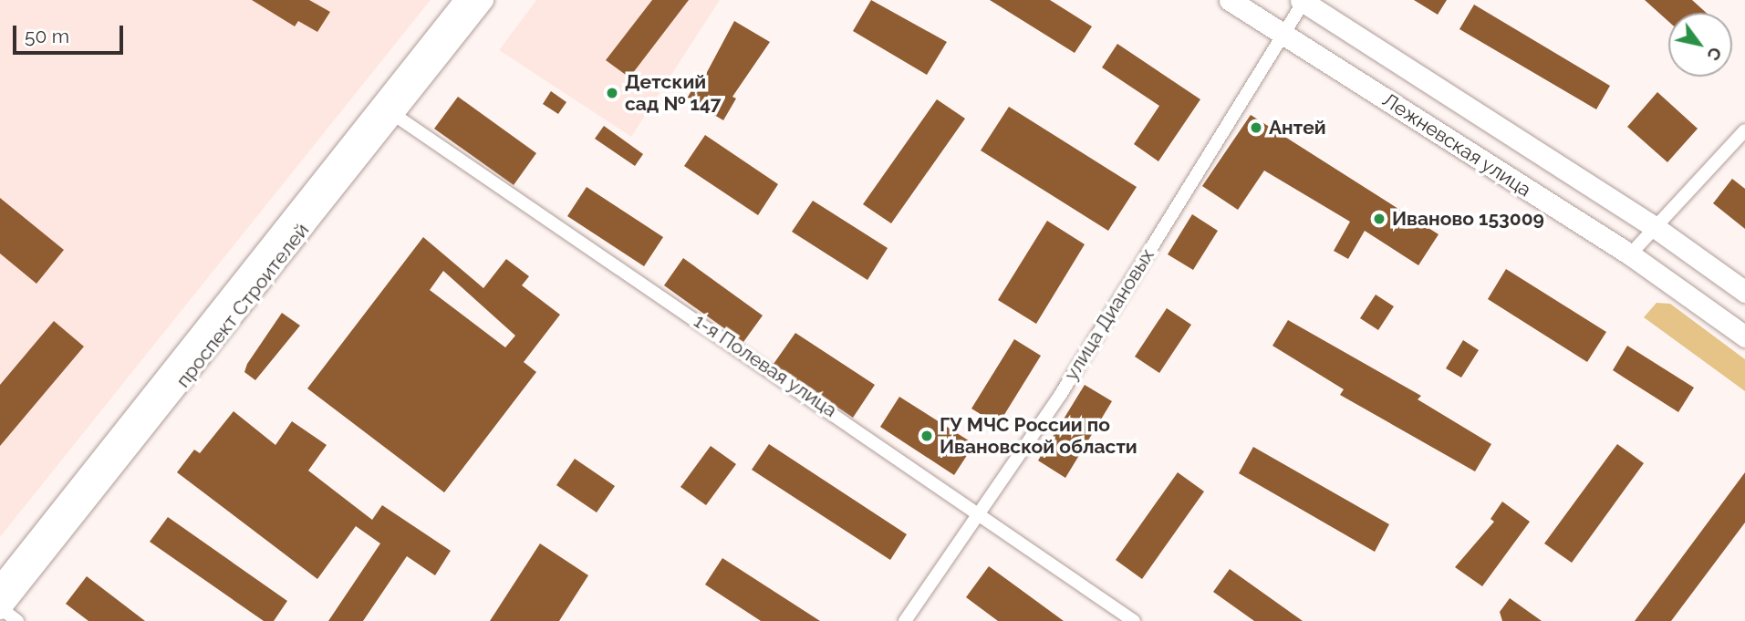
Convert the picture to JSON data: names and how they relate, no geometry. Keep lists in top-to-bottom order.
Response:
{
  "streets": {
    "highway": ["Лежневская улица"],
    "main road": ["проспект Строителей"],
    "street": ["улица Диановых", "1-я Полевая улица"]
  },
  "crossings": [
    ["Лежневская улица", "улица Диановых"],
    ["проспект Строителей", "1-я Полевая улица"],
    ["улица Диановых", "1-я Полевая улица"]
  ],
  "places": [
    "Детский сад № 147",
    "Антей",
    "Иваново 153009",
    "ГУ МЧС России по Ивановской области"
  ],
  "scale_bar": "50 m",
  "north": "bottom right"
}
